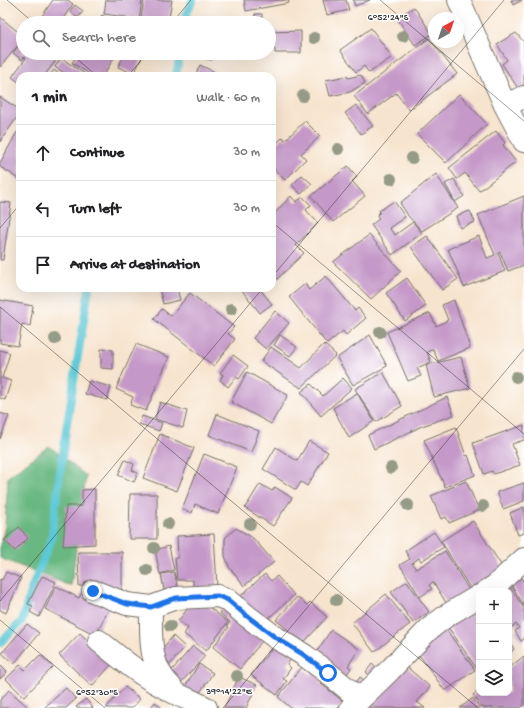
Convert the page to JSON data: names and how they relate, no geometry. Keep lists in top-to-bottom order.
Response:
{
  "north": "top right",
  "page": {
    "search": "Search here",
    "heading": ["1 min", "Walk · 60 m"],
    "list": [
      ["Continue", "30 m"],
      ["Turn left", "30 m"],
      "Arrive at destination"
    ],
    "map_buttons": ["+", "−"]
  },
  "coordinates": ["6°52'24\"S", "39°14'22\"E", "6°52'30\"S"]
}
